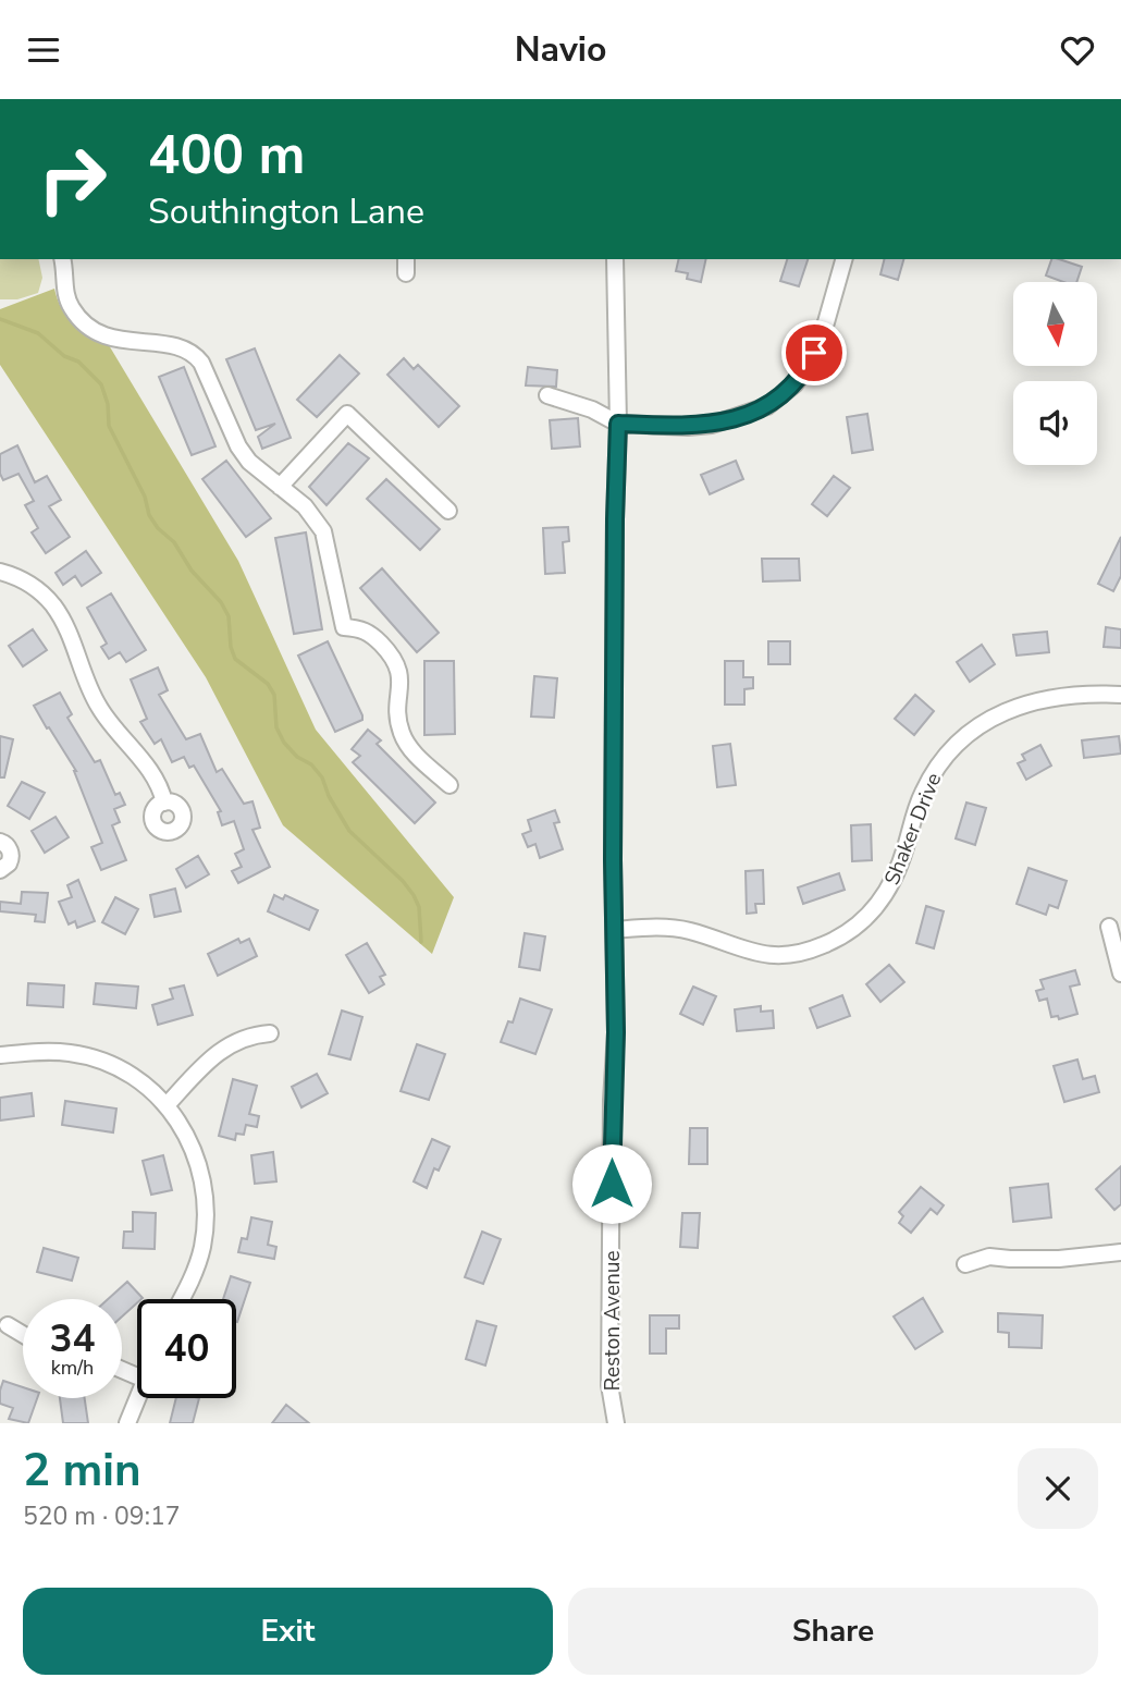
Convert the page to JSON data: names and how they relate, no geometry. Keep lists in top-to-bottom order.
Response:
{
  "streets": {
    "street": ["Shaker Drive", "Reston Avenue"]
  },
  "crossings": [
    ["Shaker Drive", "Reston Avenue"]
  ],
  "north": "bottom",
  "page": {
    "header": "Navio",
    "turn": ["400 m", "Southington Lane"],
    "speed": "34 km/h",
    "limit": "40",
    "heading": ["2 min", "520 m · 09:17"],
    "buttons": ["Exit", "Share"]
  }
}
